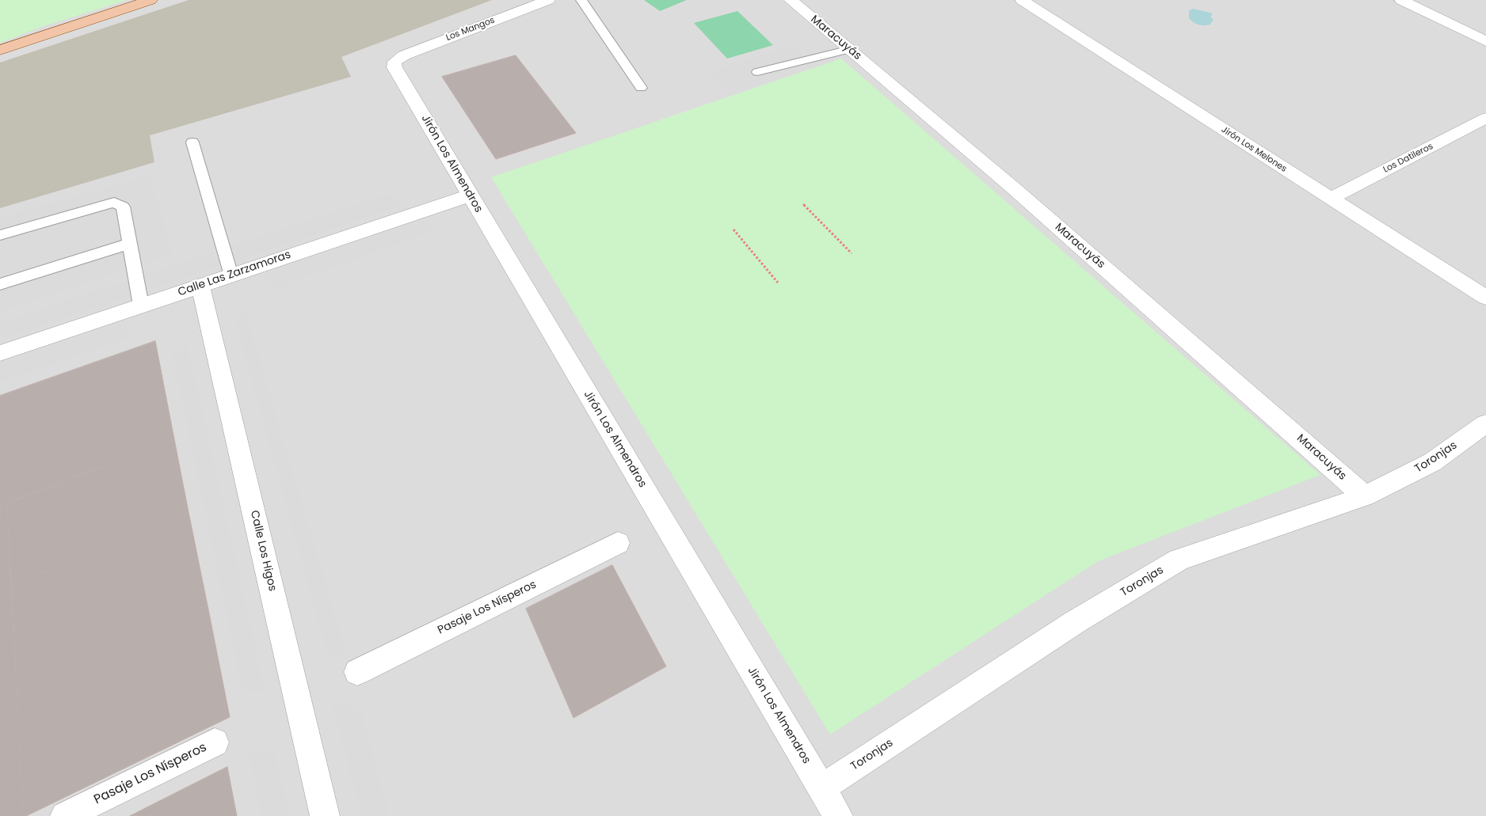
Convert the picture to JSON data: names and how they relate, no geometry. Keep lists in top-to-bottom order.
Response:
{
  "streets": {
    "street": [
      "Los Mangos",
      "Maracuyás",
      "Jirón Los Melones",
      "Los Datileros",
      "Jirón Los Almendros",
      "Calle Las Zarzamoras",
      "Toronjas",
      "Calle Los Higos",
      "Pasaje Los Nísperos"
    ]
  },
  "crossings": [
    ["Los Mangos", "Jirón Los Almendros"],
    ["Maracuyás", "Toronjas"],
    ["Jirón Los Melones", "Los Datileros"],
    ["Jirón Los Almendros", "Calle Las Zarzamoras"],
    ["Jirón Los Almendros", "Toronjas"],
    ["Calle Las Zarzamoras", "Calle Los Higos"]
  ]
}
